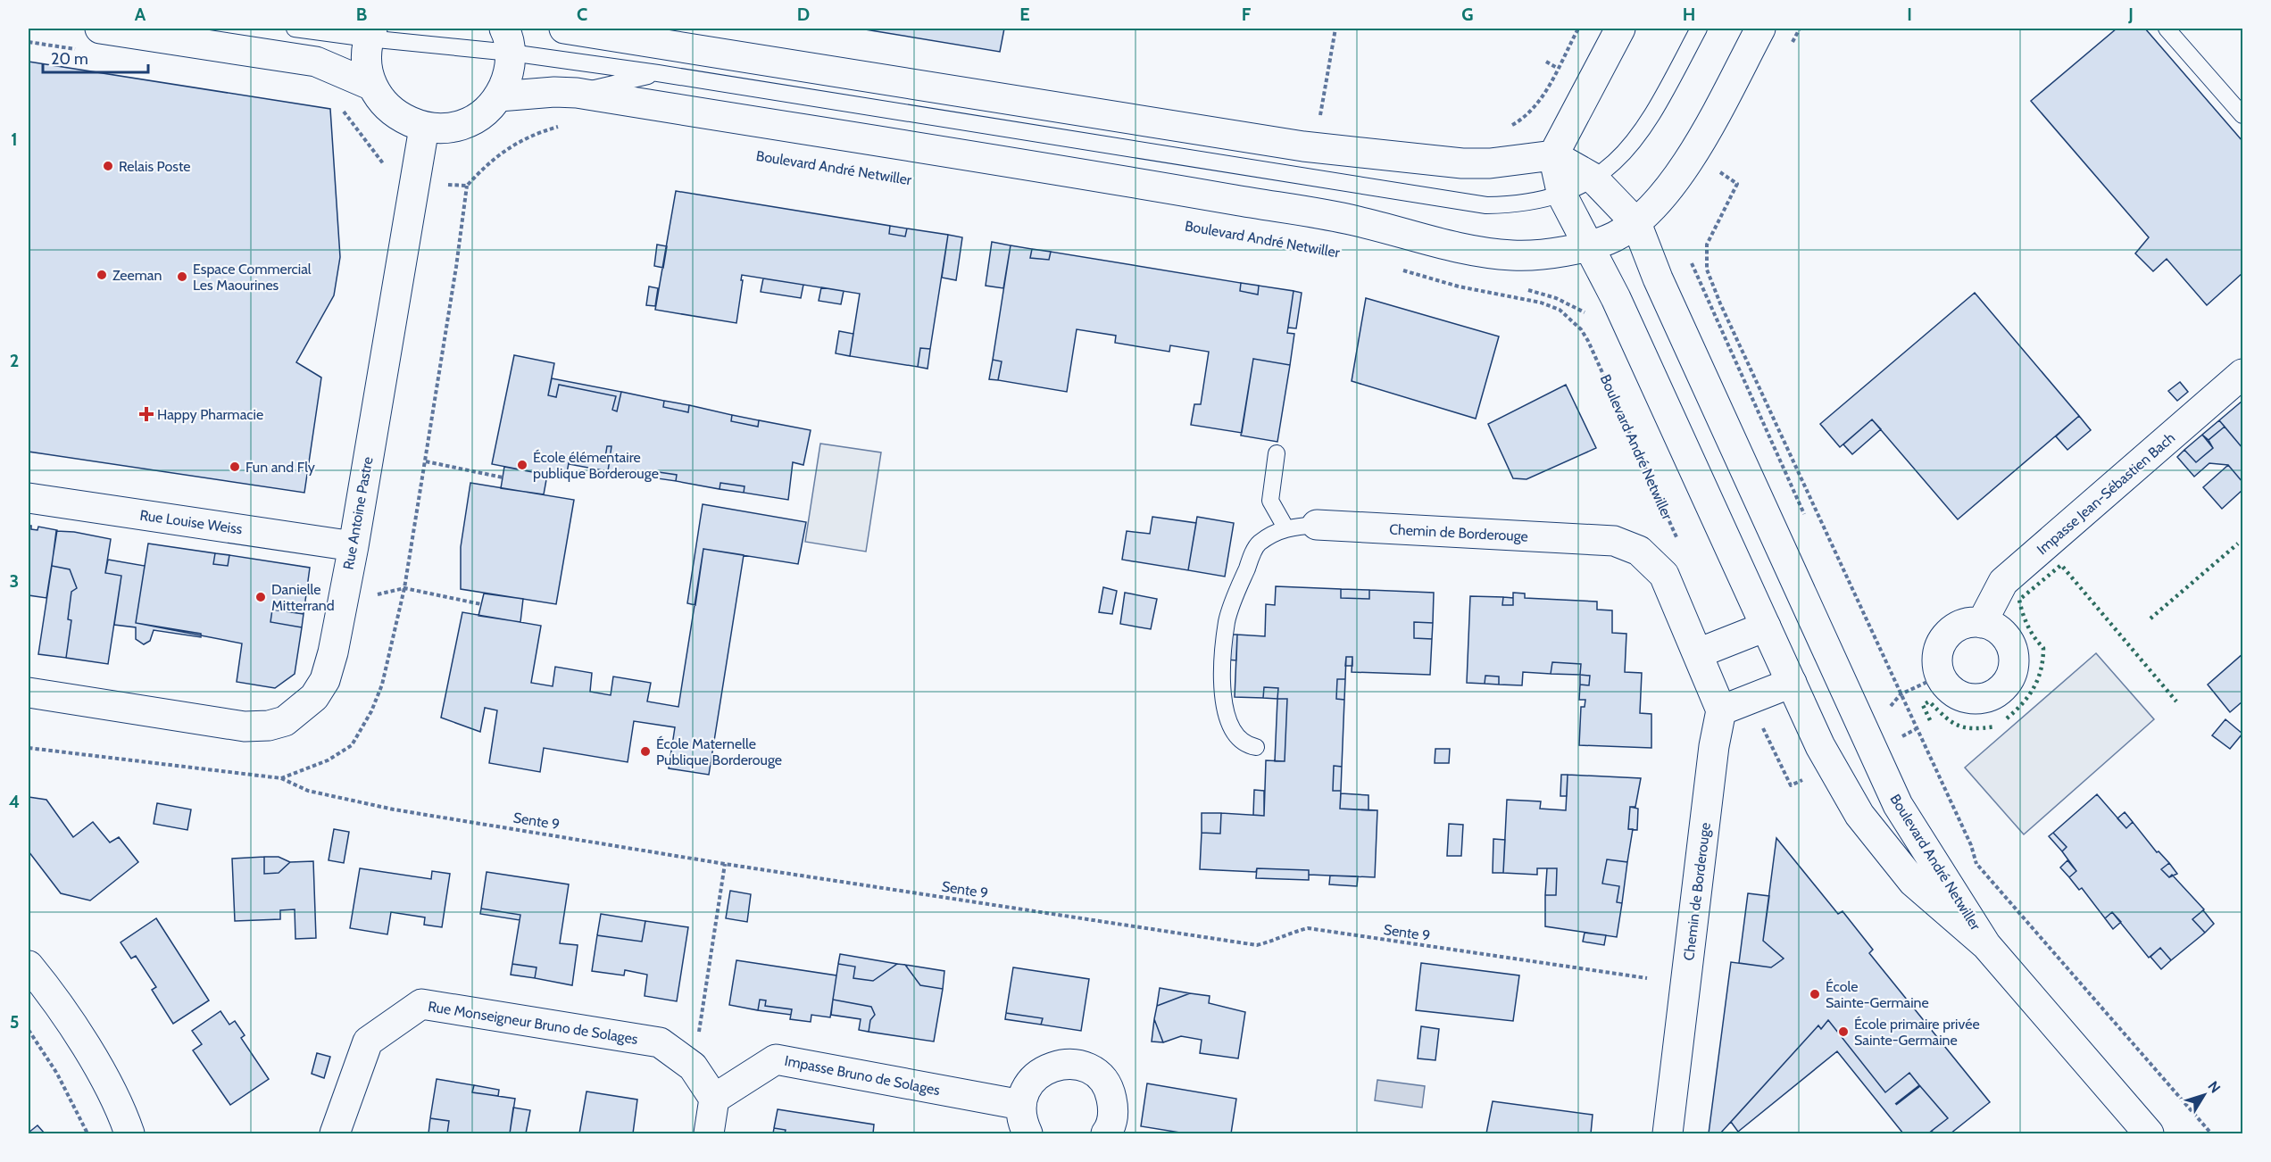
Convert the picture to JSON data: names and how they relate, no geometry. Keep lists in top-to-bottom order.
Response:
{
  "streets": {
    "street": [
      "Boulevard André Netwiller",
      "Impasse Jean-Sébastien Bach",
      "Rue Antoine Pastre",
      "Rue Louise Weiss",
      "Chemin de Borderouge",
      "Rue Monseigneur Bruno de Solages",
      "Impasse Bruno de Solages"
    ],
    "path": ["Sente 9"]
  },
  "crossings": [
    ["Rue Antoine Pastre", "Rue Louise Weiss"],
    ["Rue Monseigneur Bruno de Solages", "Impasse Bruno de Solages"]
  ],
  "places": {
    "other": [
      "Relais Poste",
      "Zeeman",
      "Espace Commercial Les Maourines",
      "École élémentaire publique Borderouge",
      "Fun and Fly",
      "Danielle Mitterrand",
      "École Maternelle Publique Borderouge",
      "École Sainte-Germaine",
      "École primaire privée Sainte-Germaine"
    ],
    "health": ["Happy Pharmacie"]
  },
  "scale_bar": "20 m",
  "north": "top right",
  "grid": {
    "columns": [
      "A",
      "B",
      "C",
      "D",
      "E",
      "F",
      "G",
      "H",
      "I",
      "J"
    ],
    "rows": [
      "1",
      "2",
      "3",
      "4",
      "5"
    ]
  }
}
